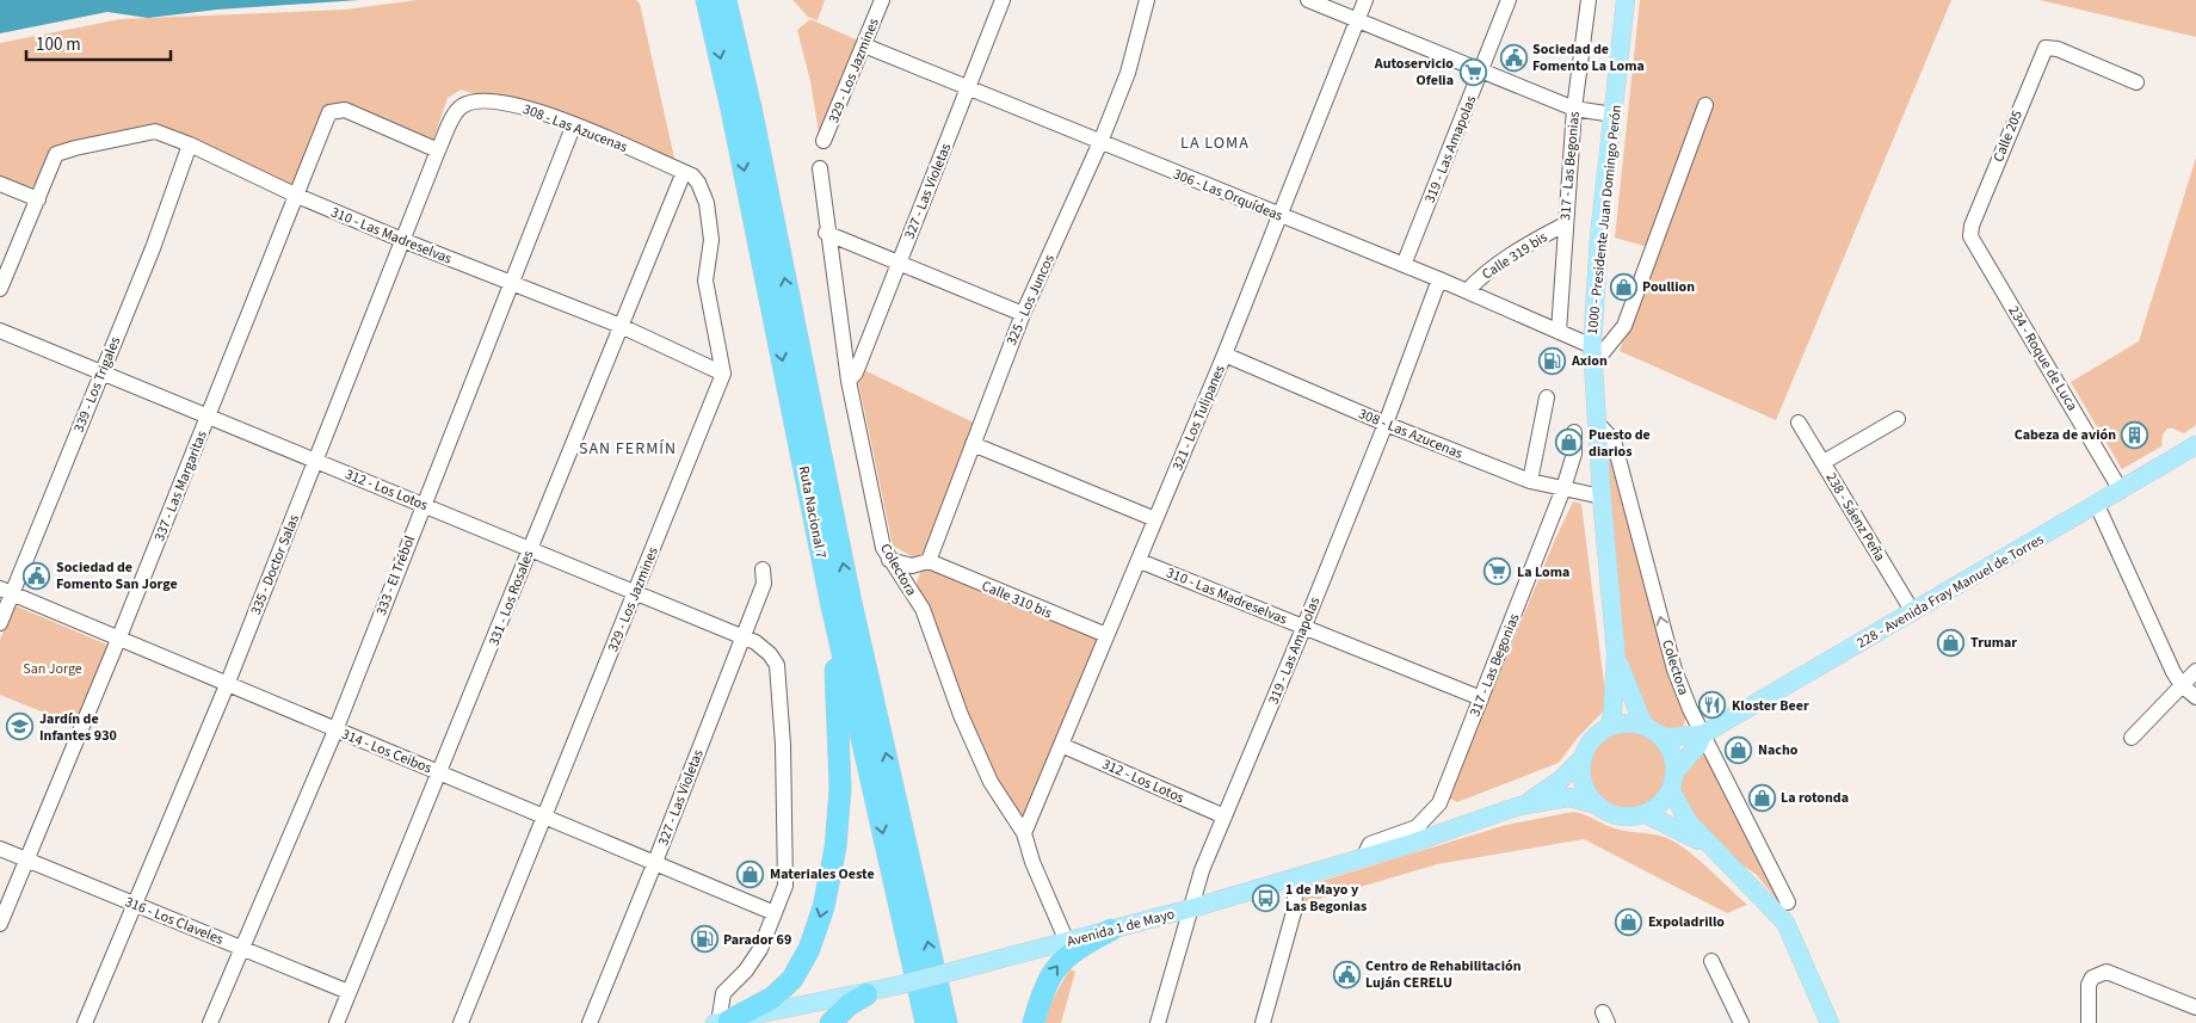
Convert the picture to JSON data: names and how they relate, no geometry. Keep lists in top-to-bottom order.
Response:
{
  "streets": {
    "highway": ["Ruta Nacional 7"],
    "main road": ["1000 - Presidente Juan Domingo Perón", "228 - Avenida Fray Manuel de Torres", "Avenida 1 de Mayo"],
    "street": [
      "329 - Los Jazmines",
      "308 - Las Azucenas",
      "Calle 205",
      "319 - Las Amapolas",
      "317 - Las Begonias",
      "327 - Las Violetas",
      "306 - Las Orquídeas",
      "310 - Las Madreselvas",
      "Calle 319 bis",
      "325 - Los Juncos",
      "234 - Roque de Luca",
      "339 - Los Trigales",
      "321 - Los Tulipanes",
      "337 - Las Margaritas",
      "312 - Los Lotos",
      "238 - Sáenz Peña",
      "335 - Doctor Salas",
      "Colectora",
      "333 - El Trébol",
      "331 - Los Rosales",
      "Calle 310 bis",
      "314 - Los Ceibos",
      "316 - Los Claveles"
    ]
  },
  "crossings": [
    ["329 - Los Jazmines", "306 - Las Orquídeas"],
    ["329 - Los Jazmines", "310 - Las Madreselvas"],
    ["329 - Los Jazmines", "312 - Los Lotos"],
    ["329 - Los Jazmines", "314 - Los Ceibos"],
    ["308 - Las Azucenas", "319 - Las Amapolas"],
    ["308 - Las Azucenas", "317 - Las Begonias"],
    ["308 - Las Azucenas", "1000 - Presidente Juan Domingo Perón"],
    ["308 - Las Azucenas", "321 - Los Tulipanes"],
    ["308 - Las Azucenas", "335 - Doctor Salas"],
    ["308 - Las Azucenas", "333 - El Trébol"],
    ["308 - Las Azucenas", "331 - Los Rosales"],
    ["Calle 205", "234 - Roque de Luca"],
    ["319 - Las Amapolas", "306 - Las Orquídeas"],
    ["319 - Las Amapolas", "310 - Las Madreselvas"],
    ["319 - Las Amapolas", "312 - Los Lotos"],
    ["319 - Las Amapolas", "Avenida 1 de Mayo"],
    ["317 - Las Begonias", "306 - Las Orquídeas"],
    ["317 - Las Begonias", "310 - Las Madreselvas"],
    ["317 - Las Begonias", "Calle 319 bis"],
    ["317 - Las Begonias", "Avenida 1 de Mayo"],
    ["327 - Las Violetas", "306 - Las Orquídeas"],
    ["327 - Las Violetas", "312 - Los Lotos"],
    ["327 - Las Violetas", "Colectora"],
    ["327 - Las Violetas", "314 - Los Ceibos"],
    ["306 - Las Orquídeas", "1000 - Presidente Juan Domingo Perón"],
    ["306 - Las Orquídeas", "Calle 319 bis"],
    ["306 - Las Orquídeas", "325 - Los Juncos"],
    ["306 - Las Orquídeas", "321 - Los Tulipanes"],
    ["1000 - Presidente Juan Domingo Perón", "Colectora"],
    ["310 - Las Madreselvas", "339 - Los Trigales"],
    ["310 - Las Madreselvas", "321 - Los Tulipanes"],
    ["310 - Las Madreselvas", "337 - Las Margaritas"],
    ["310 - Las Madreselvas", "335 - Doctor Salas"],
    ["310 - Las Madreselvas", "333 - El Trébol"],
    ["310 - Las Madreselvas", "331 - Los Rosales"],
    ["325 - Los Juncos", "Calle 310 bis"],
    ["234 - Roque de Luca", "228 - Avenida Fray Manuel de Torres"],
    ["339 - Los Trigales", "312 - Los Lotos"],
    ["339 - Los Trigales", "314 - Los Ceibos"],
    ["321 - Los Tulipanes", "312 - Los Lotos"],
    ["321 - Los Tulipanes", "Colectora"],
    ["321 - Los Tulipanes", "Calle 310 bis"],
    ["337 - Las Margaritas", "312 - Los Lotos"],
    ["337 - Las Margaritas", "335 - Doctor Salas"],
    ["337 - Las Margaritas", "314 - Los Ceibos"],
    ["337 - Las Margaritas", "316 - Los Claveles"],
    ["312 - Los Lotos", "335 - Doctor Salas"],
    ["312 - Los Lotos", "333 - El Trébol"],
    ["312 - Los Lotos", "331 - Los Rosales"],
    ["312 - Los Lotos", "314 - Los Ceibos"],
    ["238 - Sáenz Peña", "228 - Avenida Fray Manuel de Torres"],
    ["335 - Doctor Salas", "314 - Los Ceibos"],
    ["335 - Doctor Salas", "316 - Los Claveles"],
    ["Colectora", "228 - Avenida Fray Manuel de Torres"],
    ["Colectora", "Avenida 1 de Mayo"],
    ["333 - El Trébol", "314 - Los Ceibos"],
    ["333 - El Trébol", "316 - Los Claveles"],
    ["228 - Avenida Fray Manuel de Torres", "Avenida 1 de Mayo"],
    ["331 - Los Rosales", "314 - Los Ceibos"],
    ["331 - Los Rosales", "316 - Los Claveles"]
  ],
  "districts": ["LA LOMA", "SAN FERMÍN"],
  "parks": ["San Jorge"],
  "places": {
    "public building": ["Sociedad de Fomento La Loma", "Sociedad de Fomento San Jorge", "Centro de Rehabilitación Luján CERELU"],
    "supermarket": ["Autoservicio Ofelia", "La Loma"],
    "shop": [
      "Poullion",
      "Puesto de diarios",
      "Trumar",
      "Nacho",
      "La rotonda",
      "Materiales Oeste",
      "Expoladrillo"
    ],
    "fuel station": ["Axion", "Parador 69"],
    "building": ["Cabeza de avión"],
    "restaurant": ["Kloster Beer"],
    "school or university": ["Jardín de Infantes 930"],
    "bus stop": ["1 de Mayo y Las Begonias"]
  },
  "scale_bar": "100 m"
}
